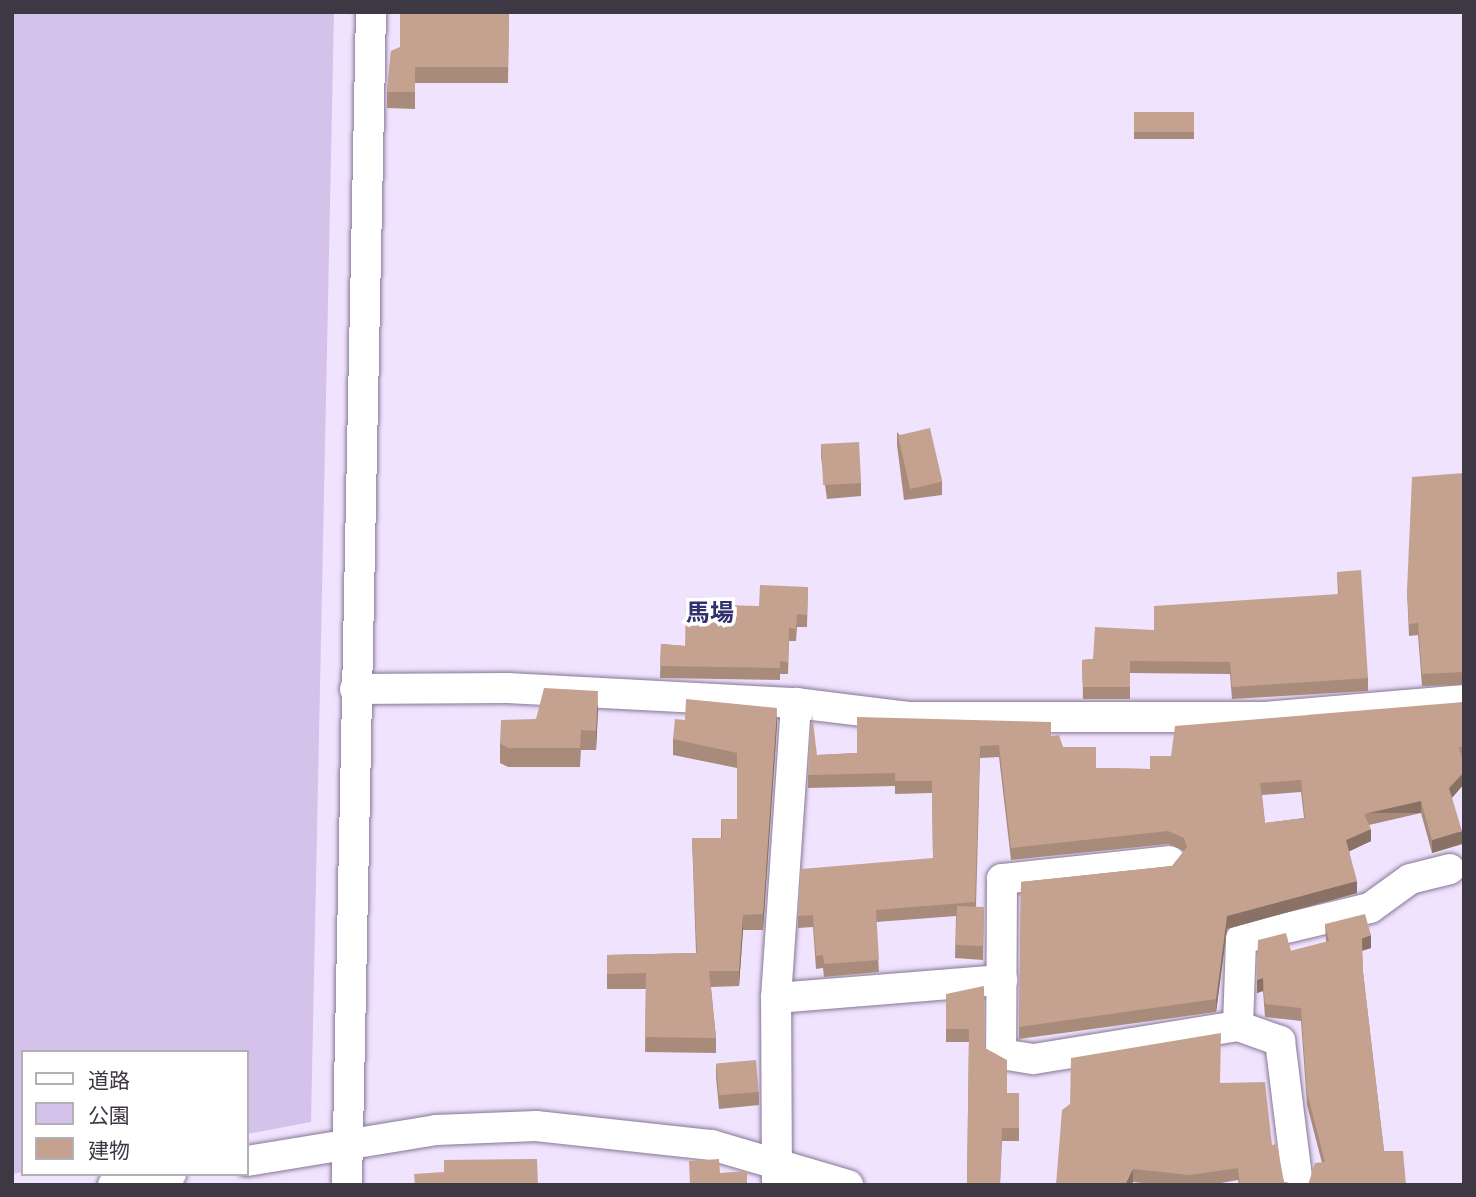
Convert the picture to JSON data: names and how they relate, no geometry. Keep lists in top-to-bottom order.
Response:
{
  "districts": ["馬場"],
  "legend": ["道路", "公園", "建物"]
}
